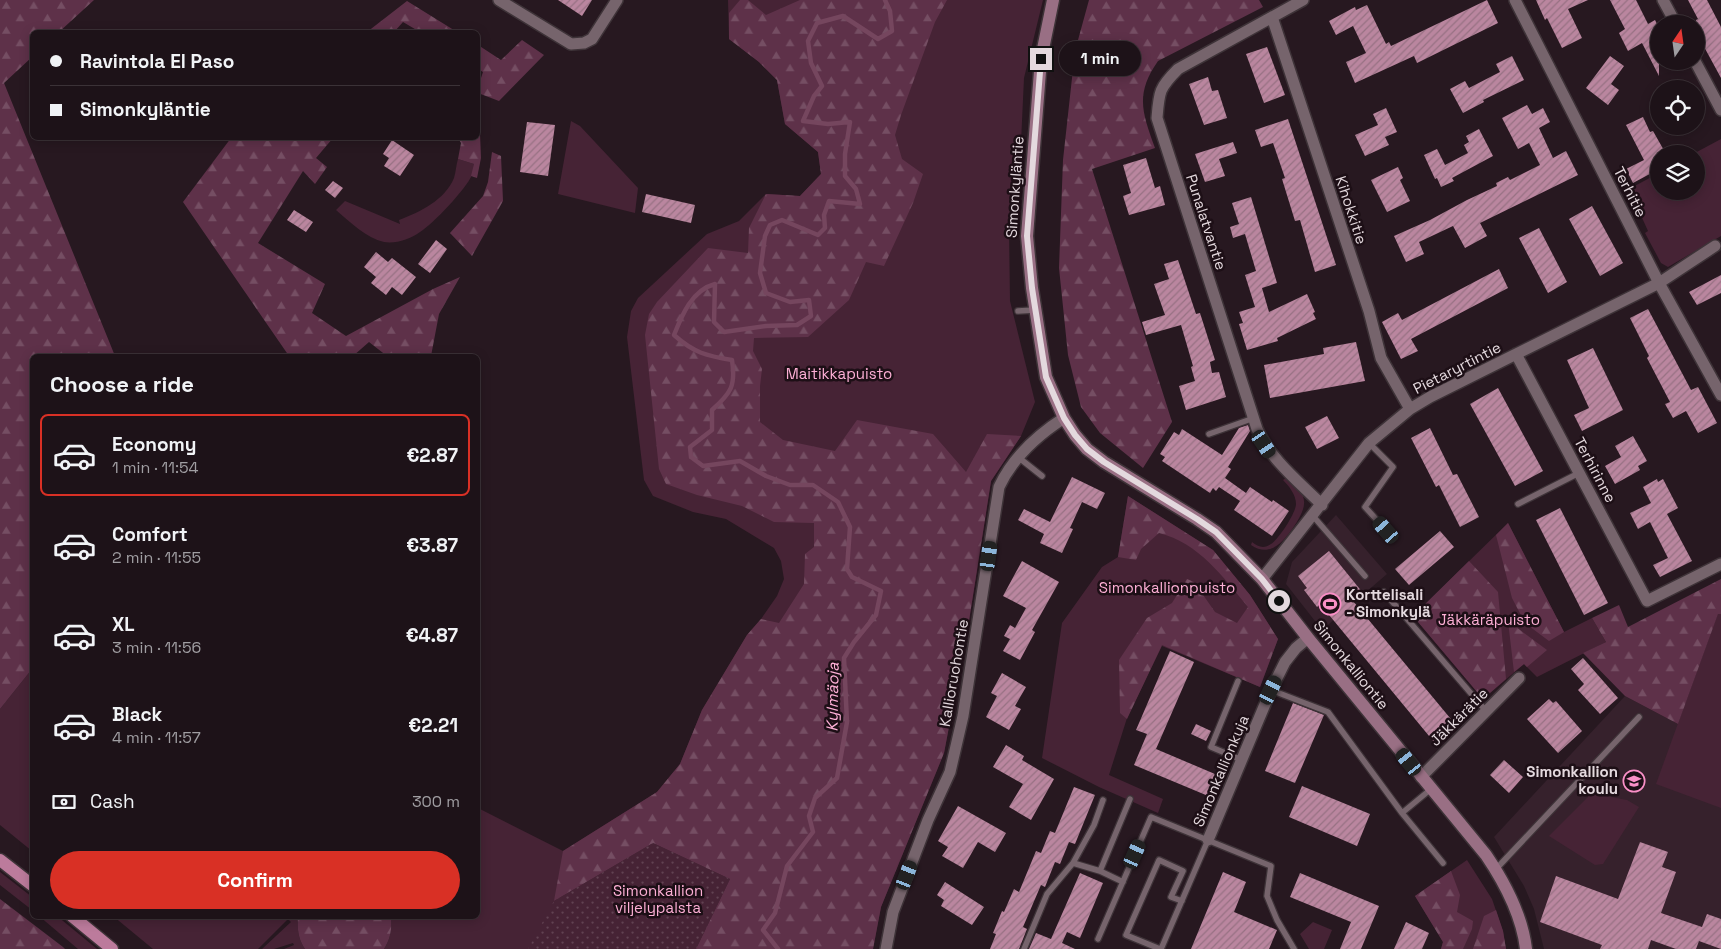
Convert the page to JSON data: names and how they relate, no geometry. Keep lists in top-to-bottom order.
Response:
{
  "streets": {
    "main road": ["Simonkyläntie", "Simonkalliontie"],
    "street": [
      "Terhitie",
      "Kihokkitie",
      "Punalatvantie",
      "Pietaryrtintie",
      "Terhirinne",
      "Kallioruohontie",
      "Jäkkärätie",
      "Simonkallionkuja"
    ]
  },
  "crossings": [
    ["Simonkyläntie", "Simonkalliontie"],
    ["Terhitie", "Pietaryrtintie"],
    ["Kihokkitie", "Punalatvantie"],
    ["Kihokkitie", "Pietaryrtintie"],
    ["Punalatvantie", "Pietaryrtintie"],
    ["Pietaryrtintie", "Terhirinne"],
    ["Pietaryrtintie", "Simonkalliontie"],
    ["Simonkalliontie", "Kallioruohontie"],
    ["Simonkalliontie", "Jäkkärätie"],
    ["Simonkalliontie", "Simonkallionkuja"]
  ],
  "water": ["Kylmäoja"],
  "parks": [
    "Maitikkapuisto",
    "Simonkallionpuisto",
    "Jäkkäräpuisto",
    "Simonkallion viljelypalsta"
  ],
  "places": {
    "sports": ["Korttelisali - Simonkylä"],
    "school or university": ["Simonkallion koulu"]
  },
  "north": "top",
  "page": {
    "banner": ["Ravintola El Paso", "Simonkyläntie"],
    "bubble": "1 min",
    "heading": "Choose a ride",
    "list": [
      {
        "name": "Economy",
        "note": "1 min · 11:54",
        "value": "€2.87"
      },
      {
        "name": "Comfort",
        "note": "2 min · 11:55",
        "value": "€3.87"
      },
      {
        "name": "XL",
        "note": "3 min · 11:56",
        "value": "€4.87"
      },
      {
        "name": "Black",
        "note": "4 min · 11:57",
        "value": "€2.21"
      }
    ],
    "pay": ["Cash", "300 m"],
    "buttons": "Confirm"
  }
}
